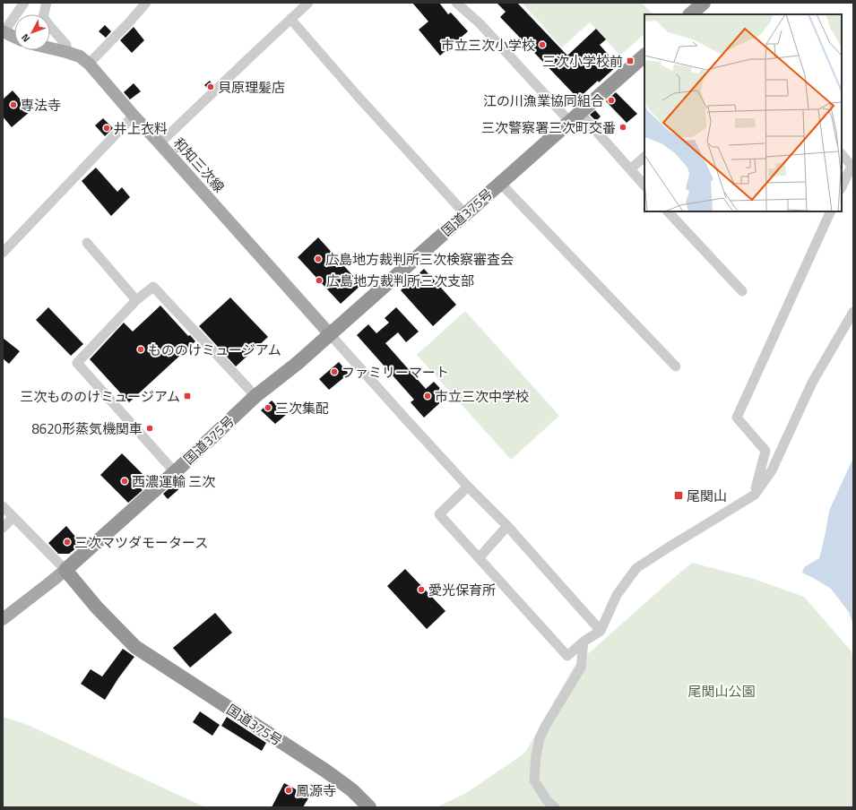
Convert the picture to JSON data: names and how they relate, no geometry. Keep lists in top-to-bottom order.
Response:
{
  "streets": {
    "highway": ["国道375号"],
    "main road": ["和知三次線"]
  },
  "crossings": [
    ["和知三次線", "国道375号"]
  ],
  "parks": ["尾関山公園"],
  "places": {
    "other": [
      "市立三次小学校",
      "貝原理髪店",
      "江の川漁業協同組合",
      "専法寺",
      "三次警察署三次町交番",
      "井上衣料",
      "広島地方裁判所三次検察審査会",
      "広島地方裁判所三次支部",
      "もののけミュージアム",
      "ファミリーマート",
      "市立三次中学校",
      "三次集配",
      "8620形蒸気機関車",
      "西濃運輸 三次",
      "三次マツダモータース",
      "愛光保育所",
      "鳳源寺"
    ],
    "transit": ["三次小学校前", "三次もののけミュージアム", "尾関山"]
  },
  "north": "bottom left"
}
